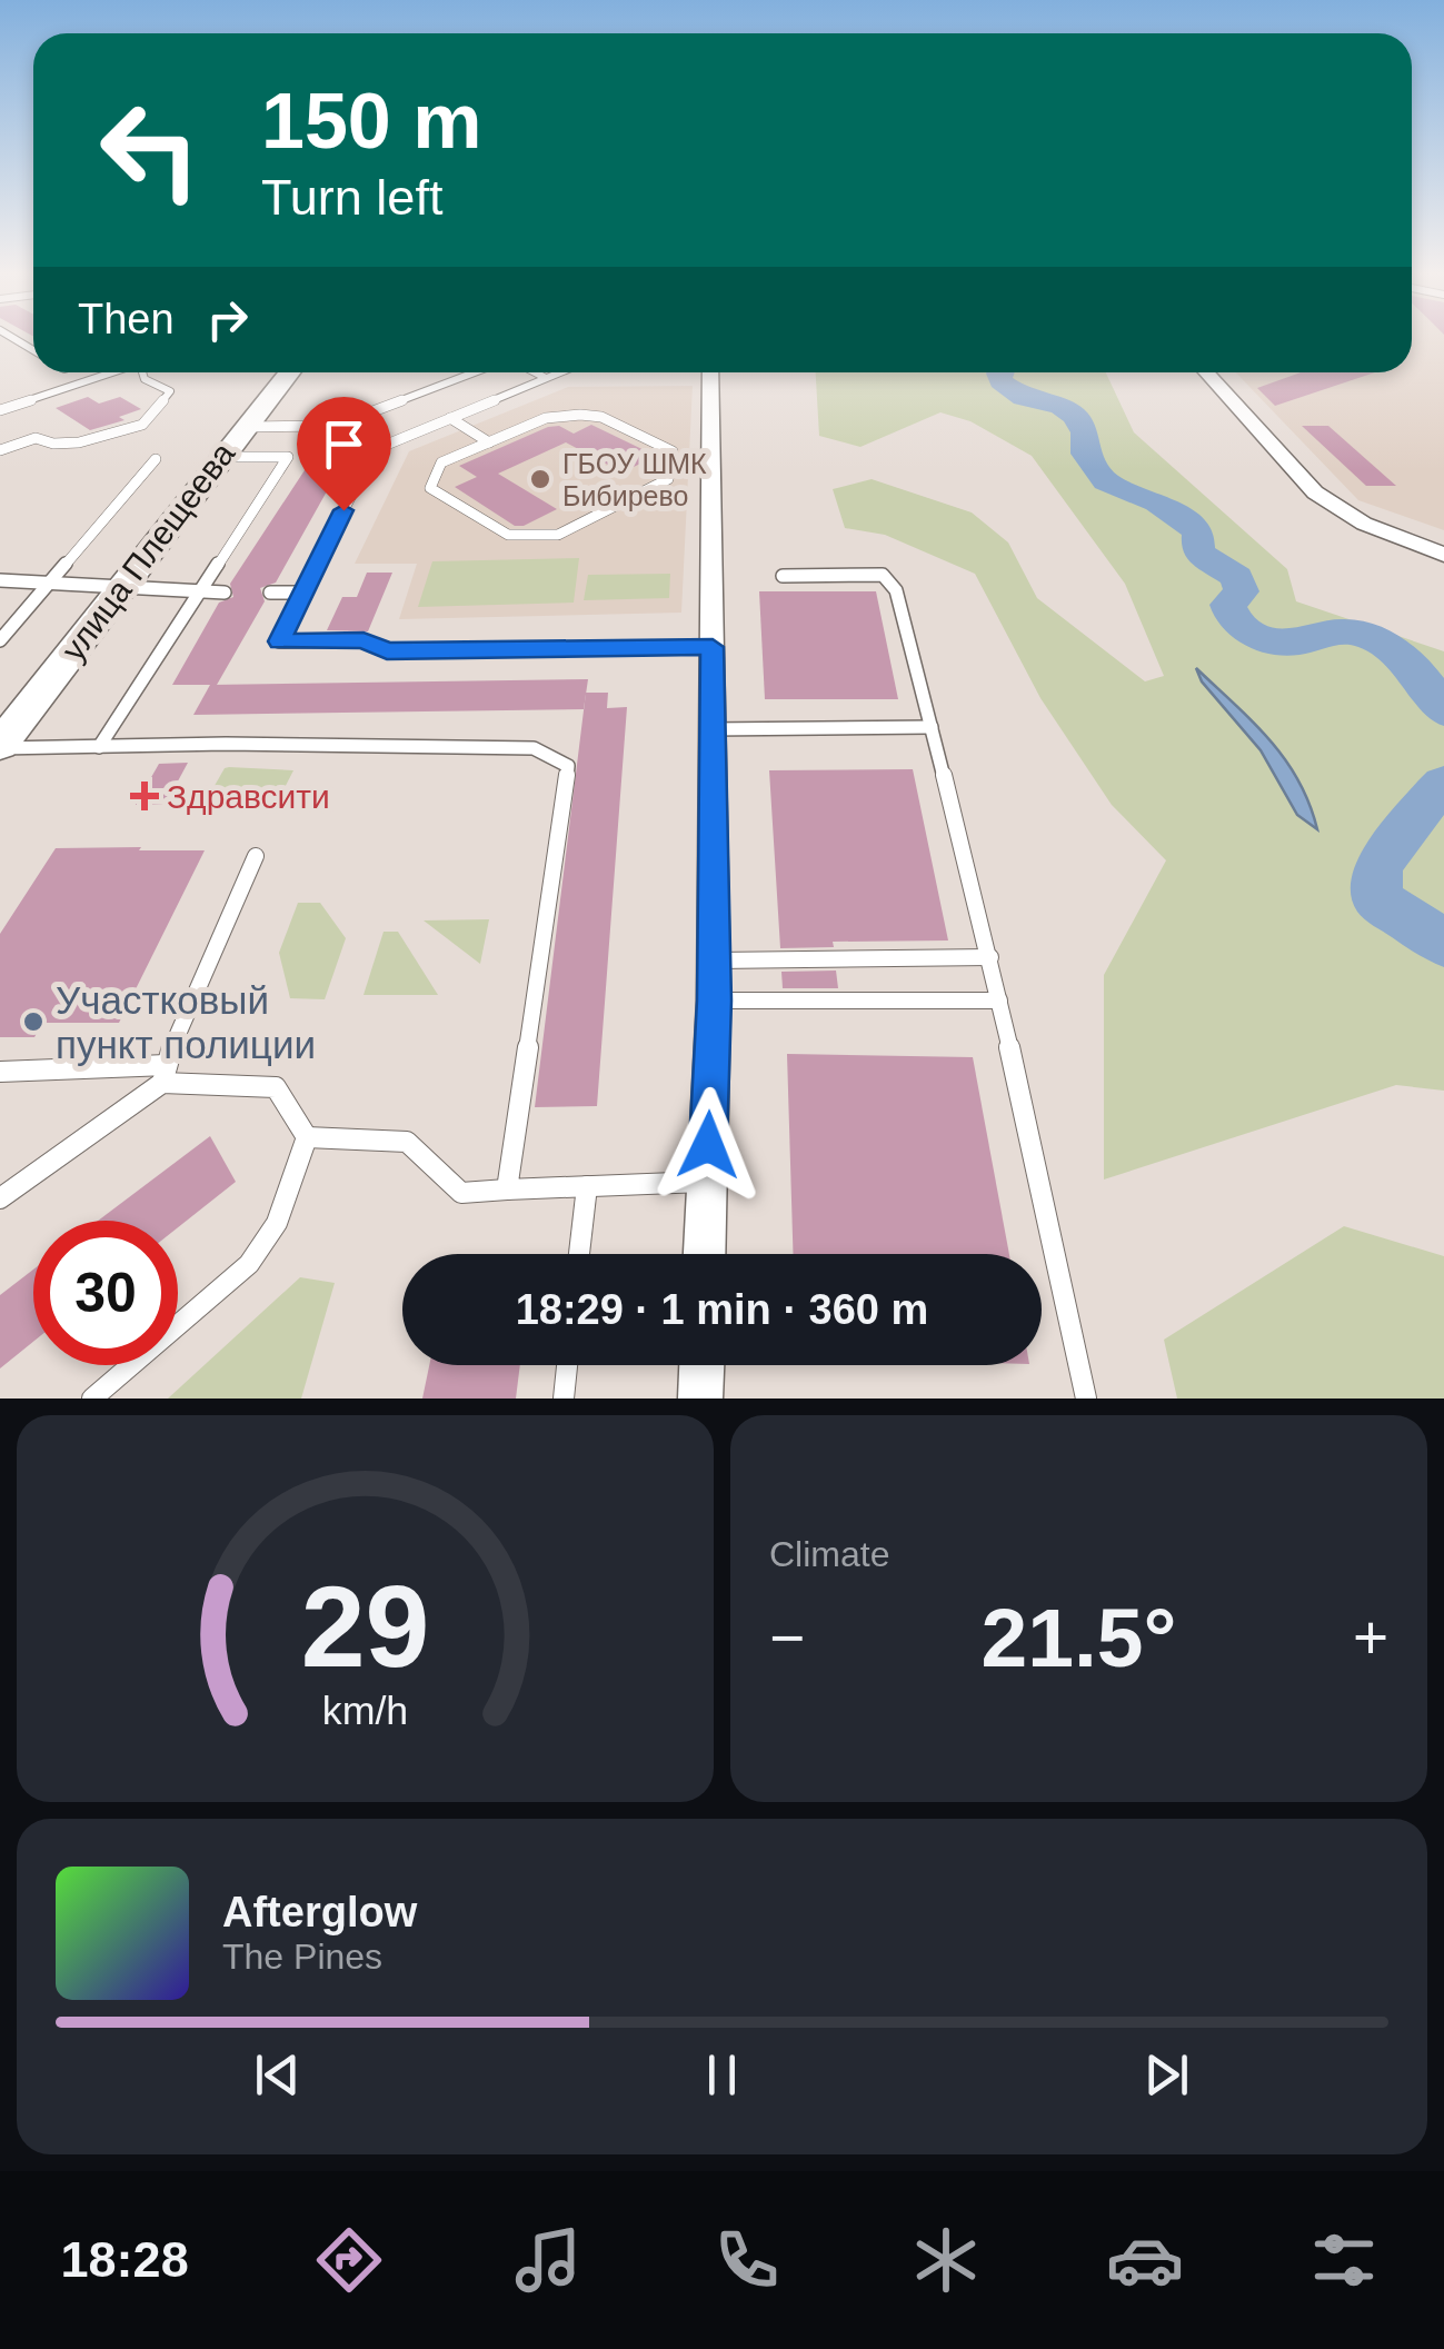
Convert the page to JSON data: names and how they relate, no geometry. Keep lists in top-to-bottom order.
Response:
{
  "streets": {
    "main road": ["улица Плещеева"]
  },
  "places": {
    "other": ["ГБОУ ШМК Бибирево", "Участковый пункт полиции"],
    "health": ["Здравсити"]
  },
  "page": {
    "turn": ["150 m", "Turn left"],
    "then": "Then",
    "limit": "30",
    "trip": "18:29 · 1 min · 360 m",
    "tile": "Climate",
    "heat": ["−", "21.5°", "+"],
    "song": ["Afterglow", "The Pines"],
    "tabs": "18:28",
    "gauge": ["29", "km/h"]
  }
}
